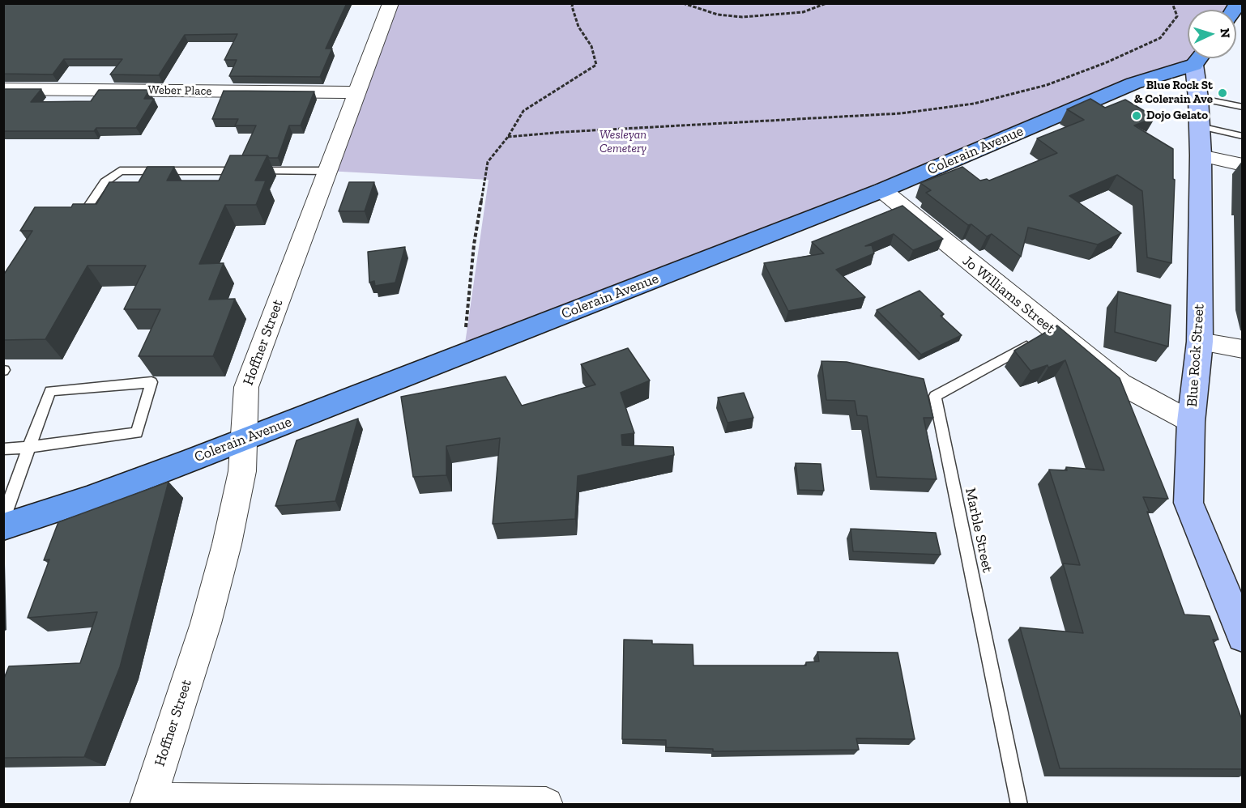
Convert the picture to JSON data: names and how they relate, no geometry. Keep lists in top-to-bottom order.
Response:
{
  "streets": {
    "main road": ["Colerain Avenue"],
    "street": [
      "Weber Place",
      "Jo Williams Street",
      "Hoffner Street",
      "Blue Rock Street"
    ],
    "lane": ["Marble Street"]
  },
  "crossings": [
    ["Weber Place", "Hoffner Street"],
    ["Colerain Avenue", "Jo Williams Street"],
    ["Colerain Avenue", "Hoffner Street"],
    ["Colerain Avenue", "Blue Rock Street"],
    ["Jo Williams Street", "Blue Rock Street"],
    ["Jo Williams Street", "Marble Street"]
  ],
  "parks": ["Wesleyan Cemetery"],
  "places": ["Blue Rock St & Colerain Ave", "Dojo Gelato"],
  "north": "right"
}
